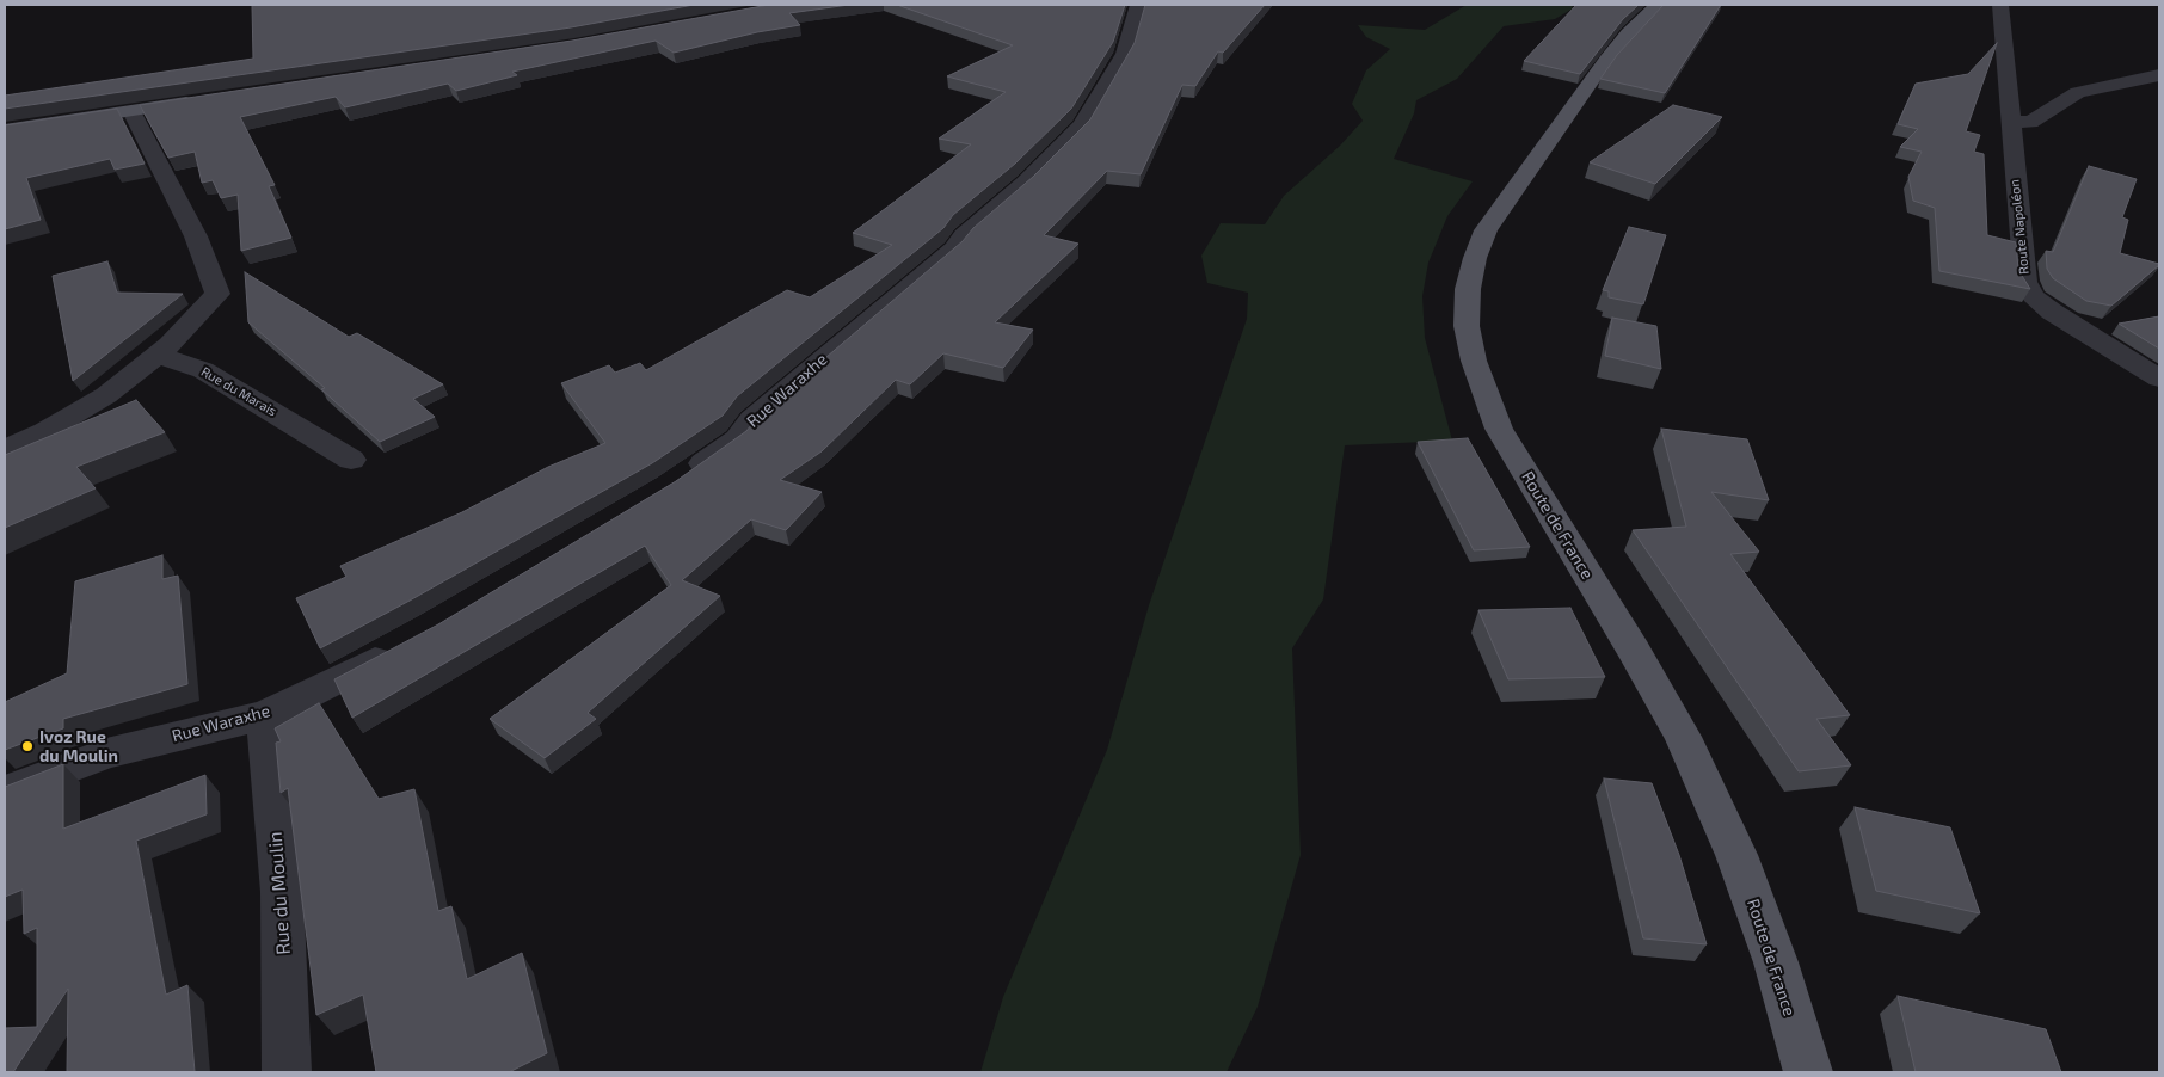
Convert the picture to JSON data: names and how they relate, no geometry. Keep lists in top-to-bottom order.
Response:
{
  "streets": {
    "main road": ["Route de France"],
    "street": [
      "Route Napoléon",
      "Rue Waraxhe",
      "Rue du Marais",
      "Rue du Moulin"
    ]
  },
  "crossings": [
    ["Rue Waraxhe", "Rue du Moulin"]
  ],
  "places": ["Ivoz Rue du Moulin"]
}
